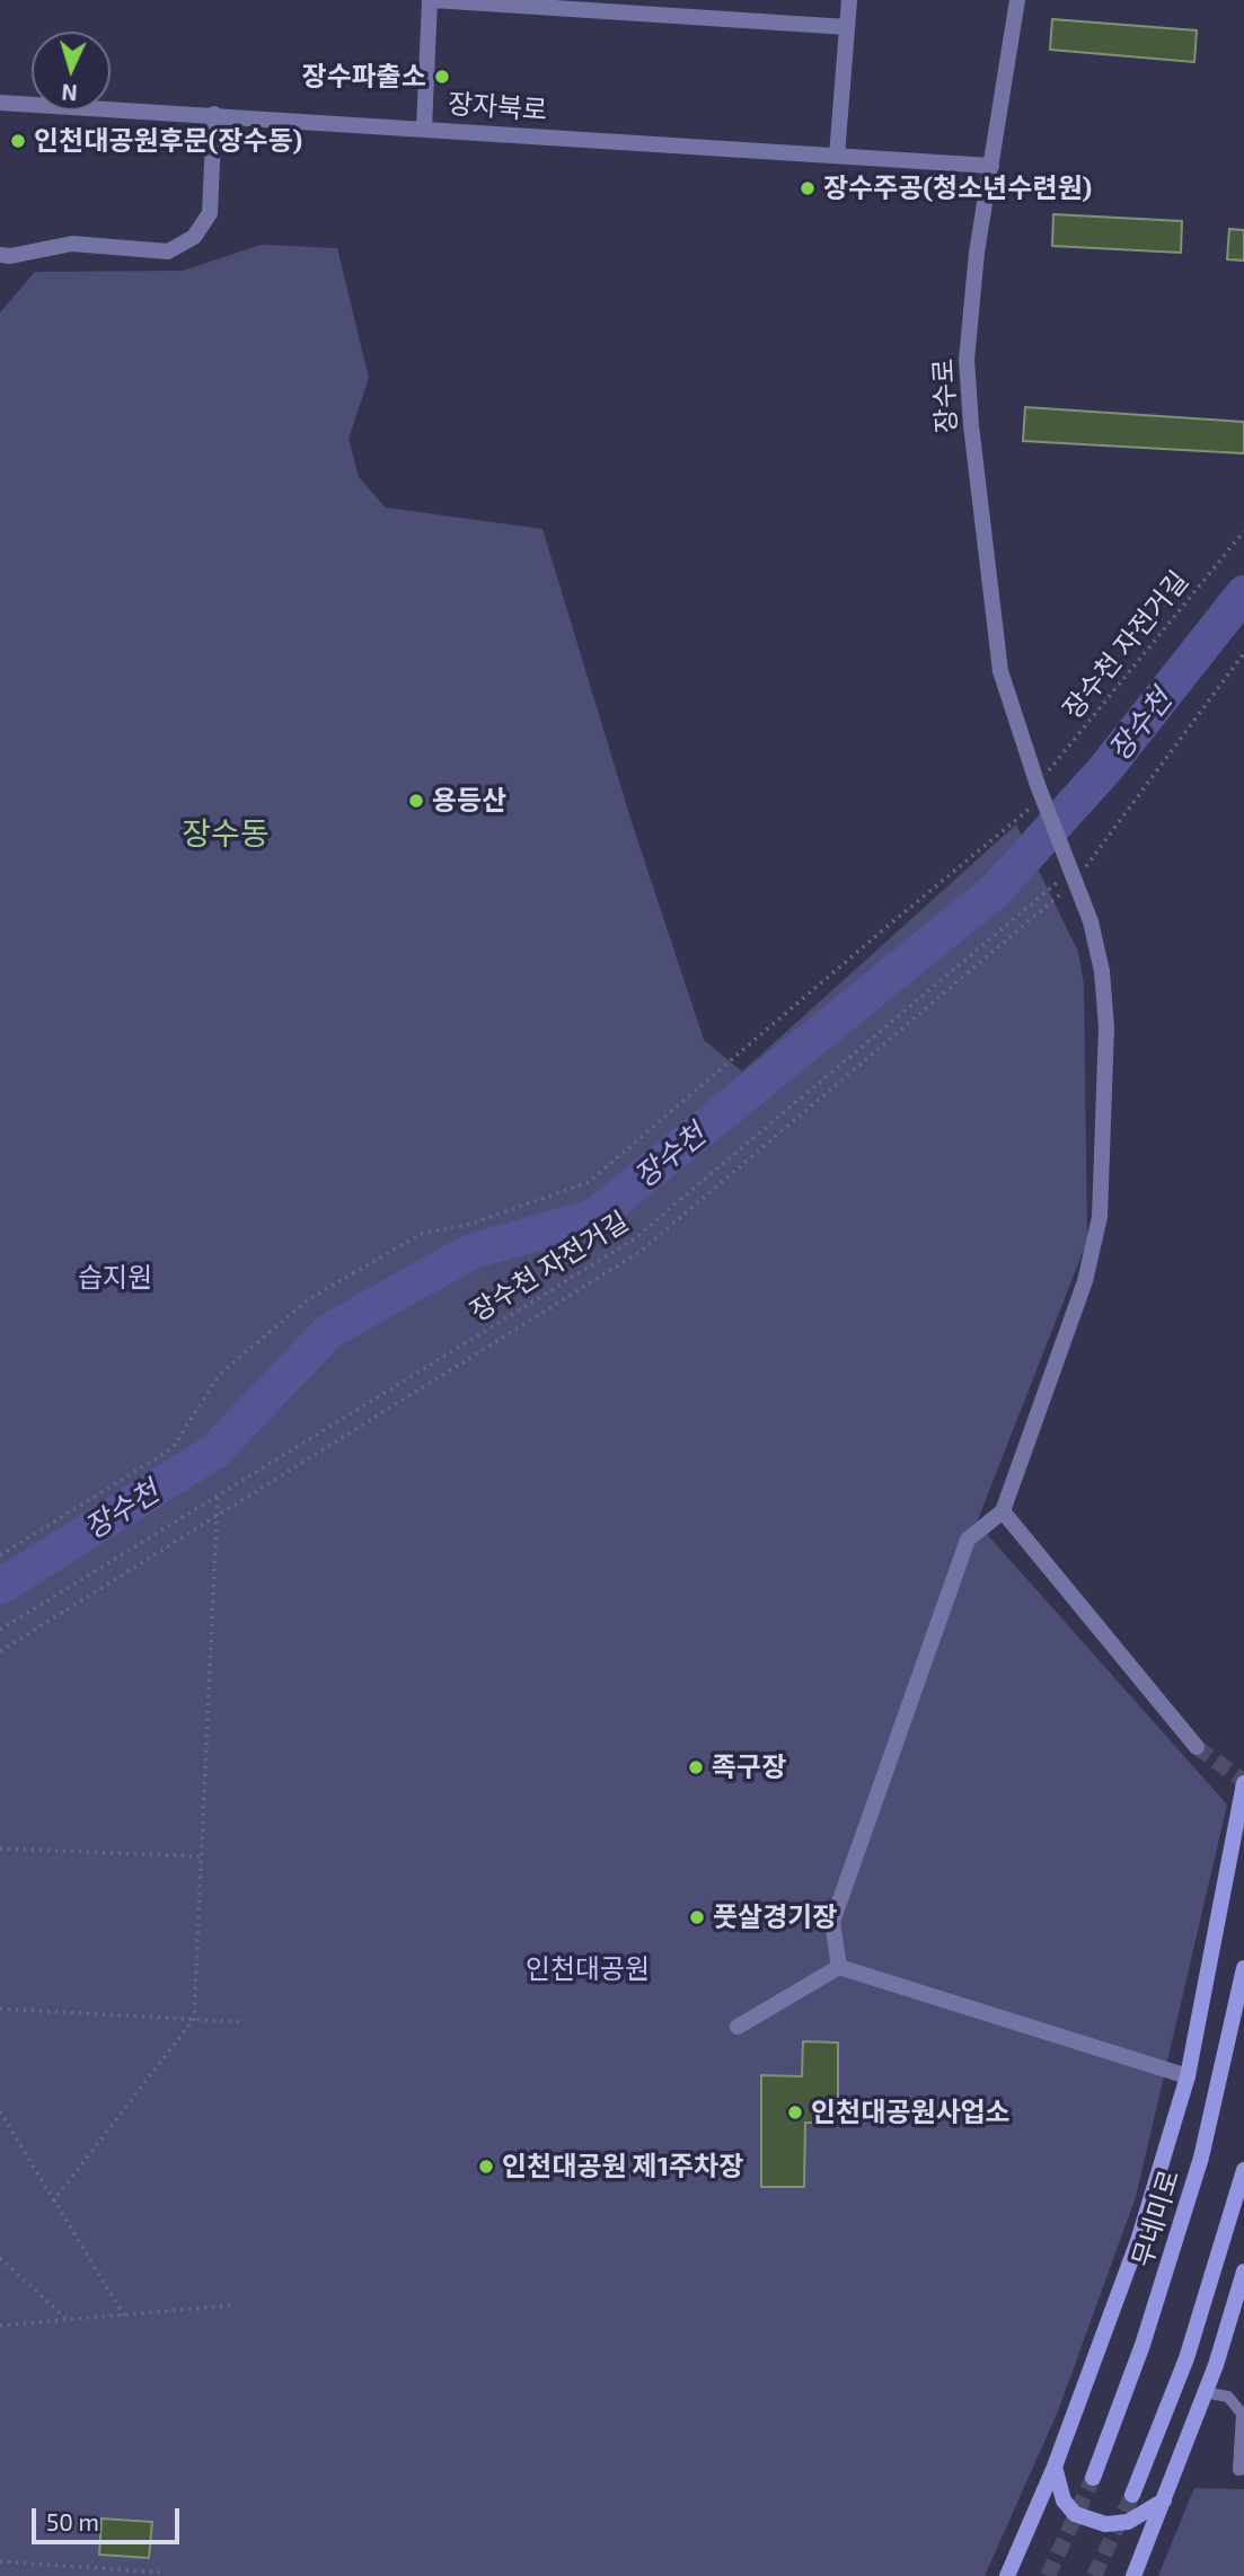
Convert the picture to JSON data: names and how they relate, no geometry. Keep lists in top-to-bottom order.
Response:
{
  "streets": {
    "main road": ["무네미로"],
    "street": ["장자북로", "장수로"],
    "path": ["장수천 자전거길"]
  },
  "crossings": [
    ["장자북로", "장수로"],
    ["장수로", "장수천 자전거길"]
  ],
  "districts": ["장수동"],
  "water": ["장수천"],
  "parks": ["습지원", "인천대공원"],
  "places": [
    "장수파출소",
    "인천대공원후문(장수동)",
    "장수주공(청소년수련원)",
    "용등산",
    "족구장",
    "풋살경기장",
    "인천대공원사업소",
    "인천대공원 제1주차장"
  ],
  "scale_bar": "50 m",
  "north": "bottom"
}
